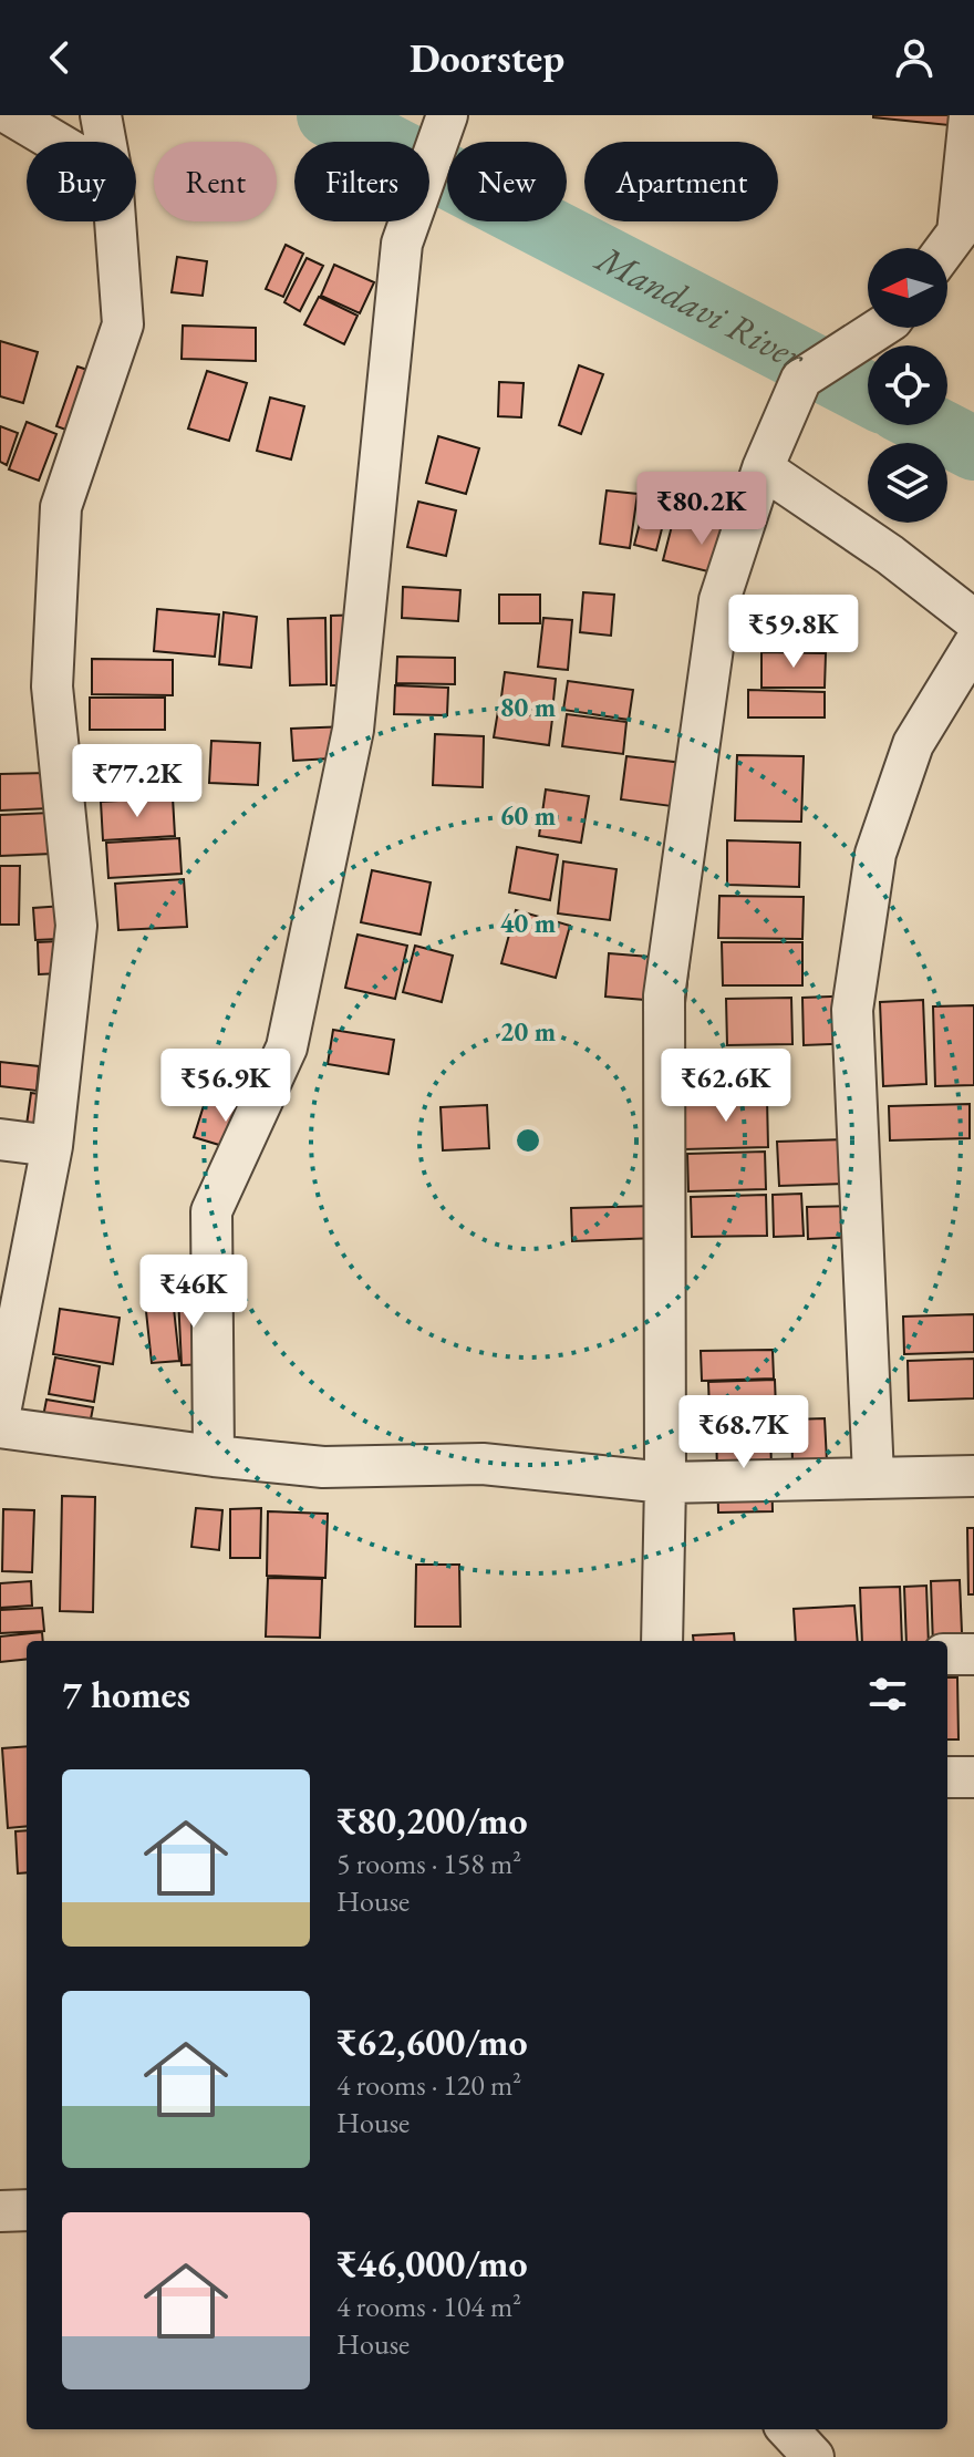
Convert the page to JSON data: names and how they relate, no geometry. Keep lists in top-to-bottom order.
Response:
{
  "water": ["Mandavi River"],
  "north": "left",
  "page": {
    "header": "Doorstep",
    "chip": [
      "Buy",
      "Rent",
      "Filters",
      "New",
      "Apartment"
    ],
    "price": [
      "₹80.2K",
      "₹59.8K",
      "₹77.2K",
      "₹56.9K",
      "₹62.6K",
      "₹46K",
      "₹68.7K"
    ],
    "heading": "7 homes",
    "list": [
      {
        "name": "₹80,200/mo",
        "note": "5 rooms · 158 m² · House"
      },
      {
        "name": "₹62,600/mo",
        "note": "4 rooms · 120 m² · House"
      },
      {
        "name": "₹46,000/mo",
        "note": "4 rooms · 104 m² · House"
      }
    ]
  },
  "rings": [
    "80 m",
    "60 m",
    "40 m",
    "20 m"
  ]
}
